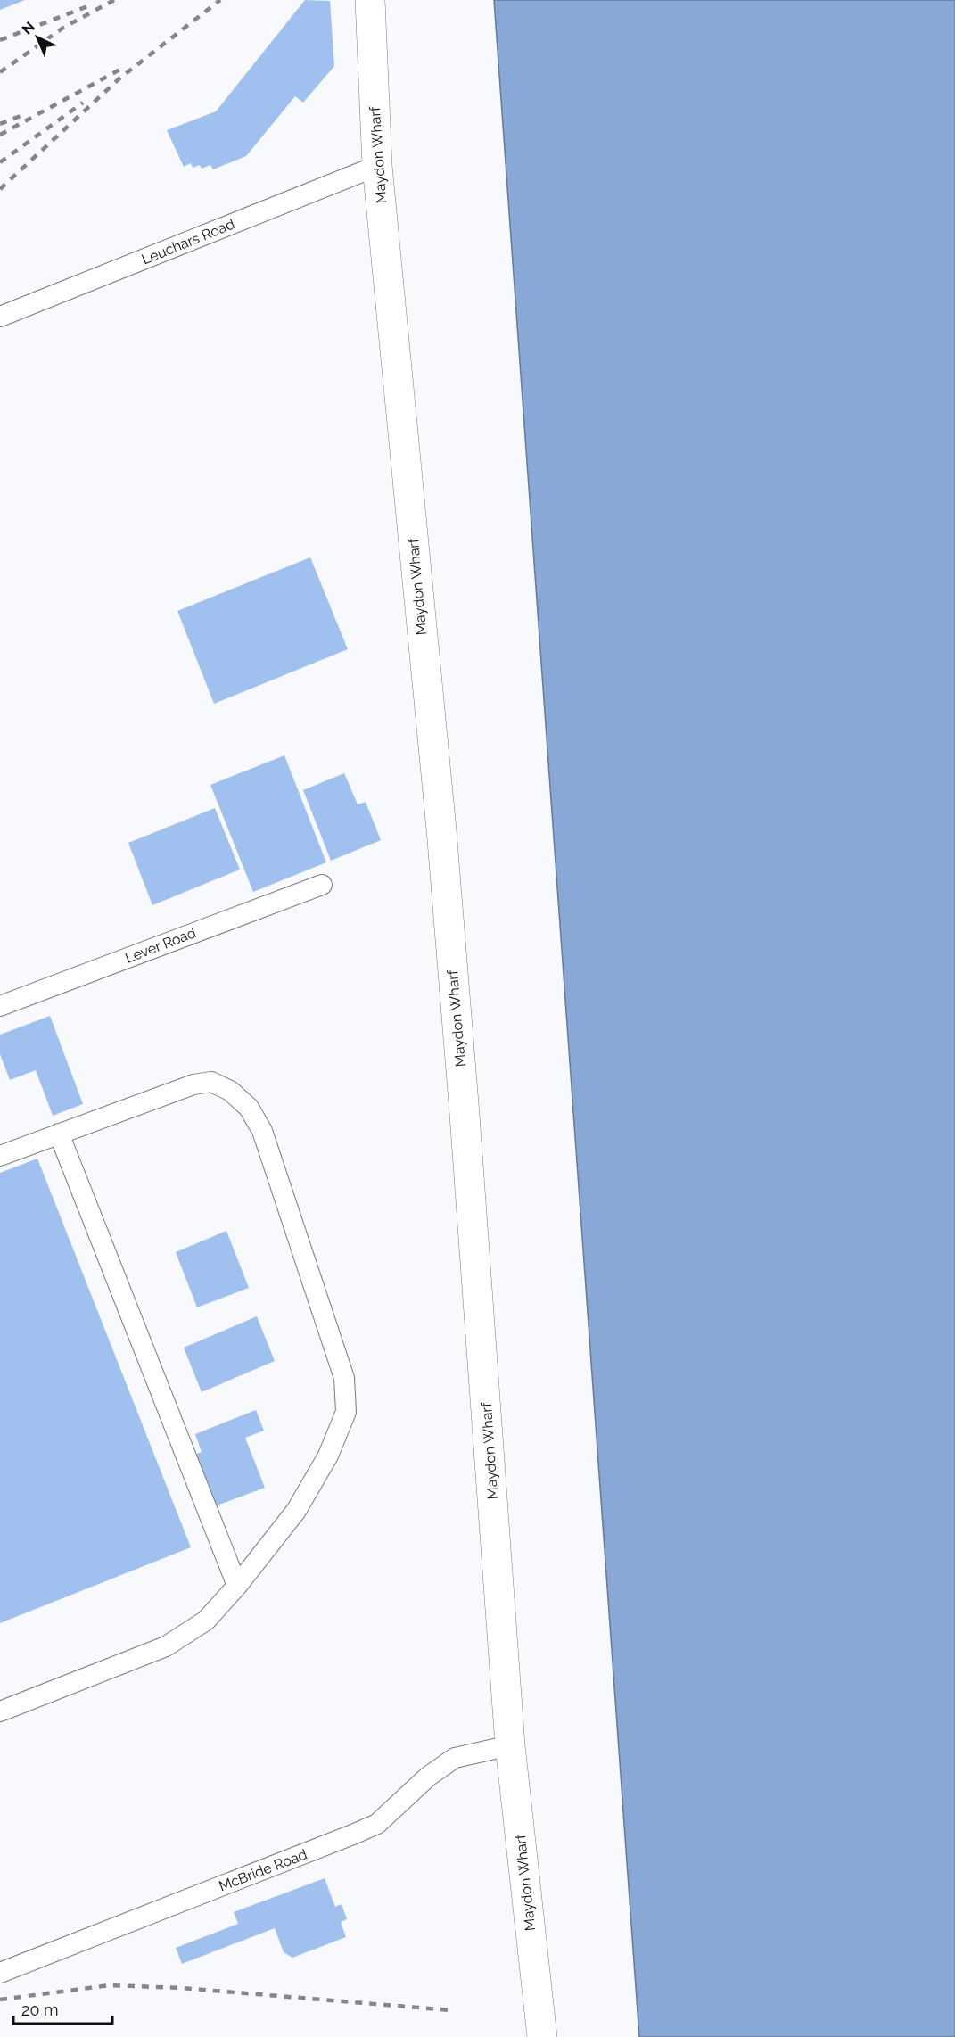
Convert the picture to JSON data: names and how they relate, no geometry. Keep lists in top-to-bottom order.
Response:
{
  "streets": {
    "street": ["Maydon Wharf"],
    "lane": ["Leuchars Road", "Lever Road", "McBride Road"]
  },
  "crossings": [
    ["Maydon Wharf", "Leuchars Road"],
    ["Maydon Wharf", "McBride Road"]
  ],
  "scale_bar": "20 m",
  "north": "top left"
}
